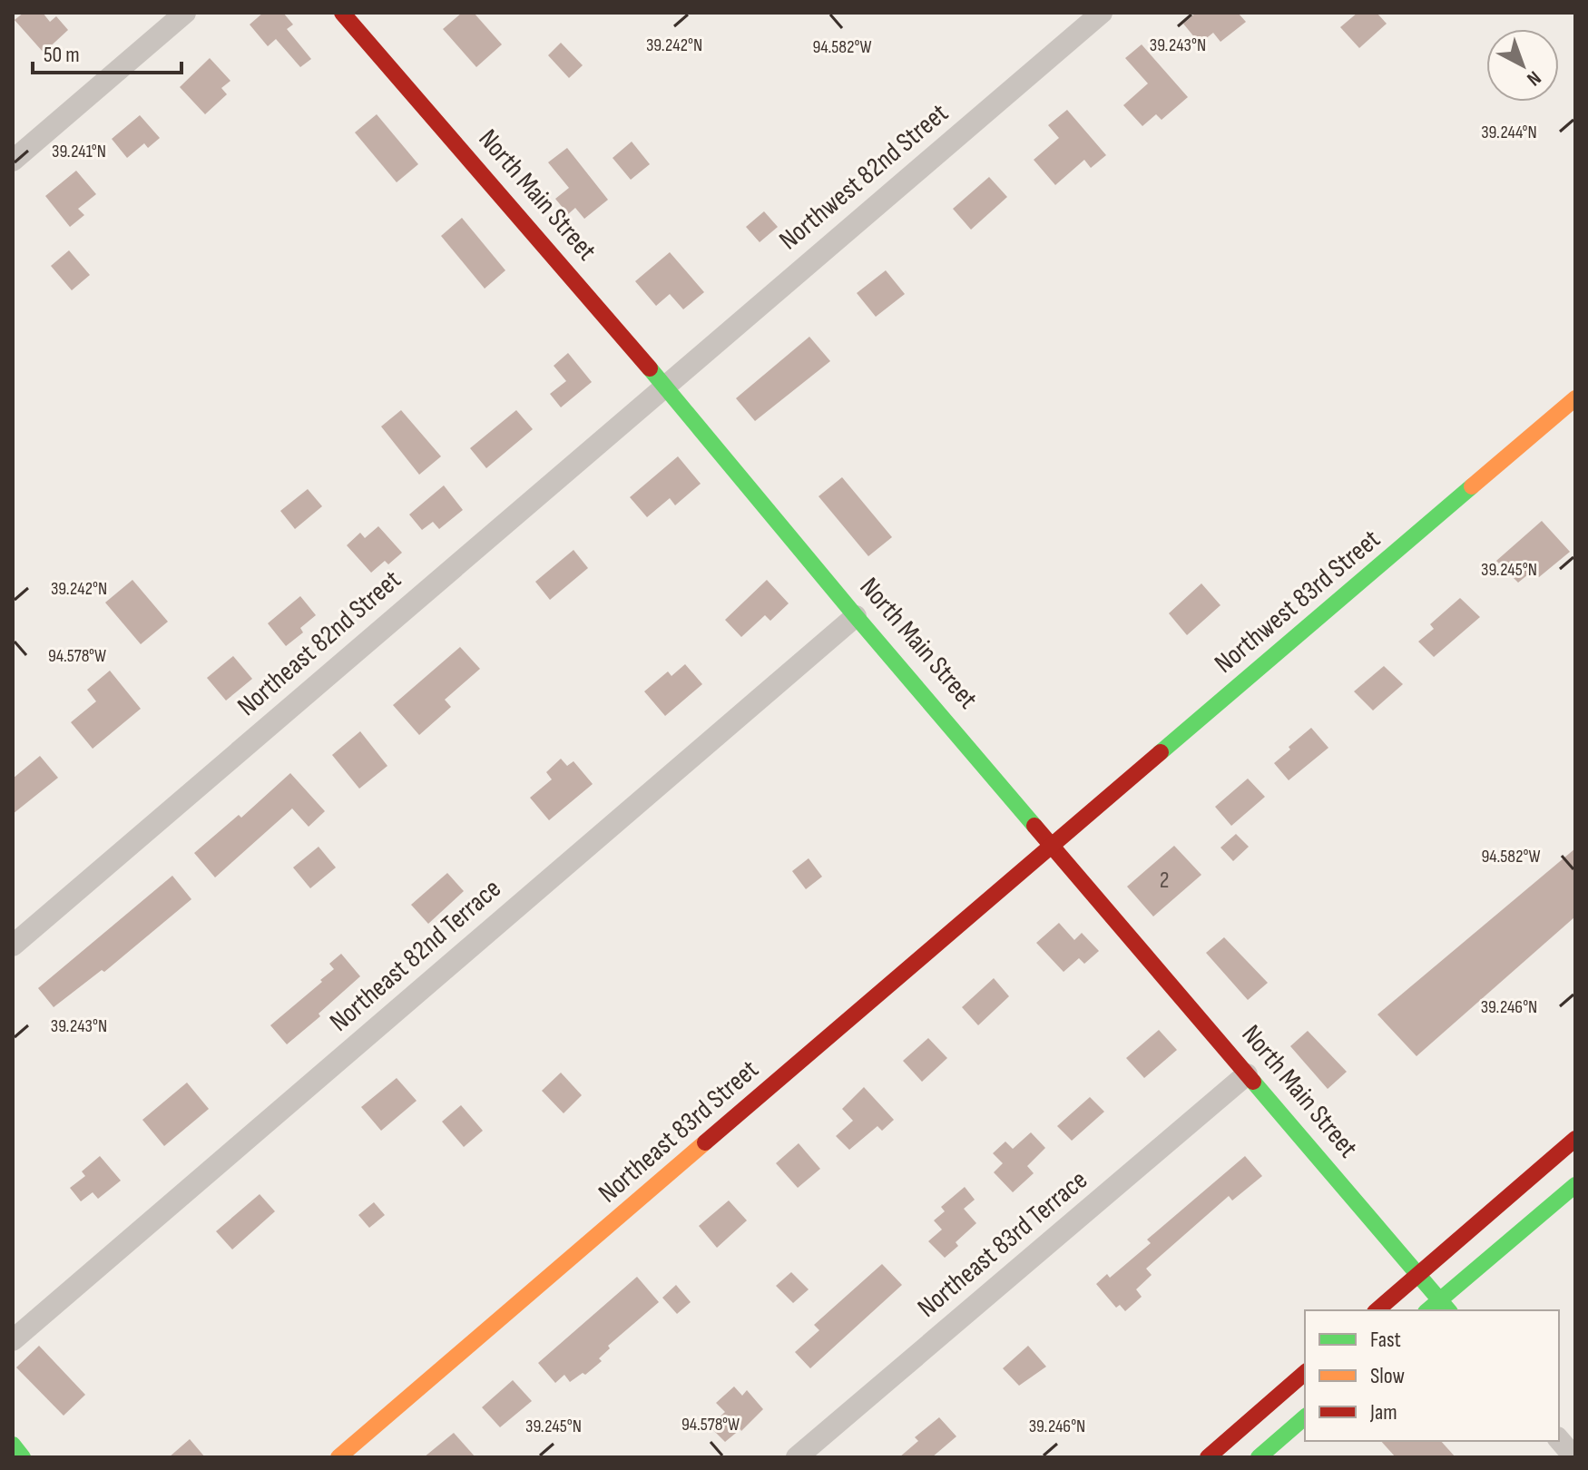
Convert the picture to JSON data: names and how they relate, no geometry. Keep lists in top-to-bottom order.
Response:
{
  "streets": {
    "street": [
      "Northwest 82nd Street",
      "North Main Street",
      "Northwest 83rd Street",
      "Northeast 82nd Street",
      "Northeast 82nd Terrace",
      "Northeast 83rd Street",
      "Northeast 83rd Terrace"
    ]
  },
  "crossings": [
    ["Northwest 82nd Street", "North Main Street"],
    ["Northwest 82nd Street", "Northeast 82nd Street"],
    ["North Main Street", "Northwest 83rd Street"],
    ["North Main Street", "Northeast 82nd Street"],
    ["North Main Street", "Northeast 82nd Terrace"],
    ["North Main Street", "Northeast 83rd Street"],
    ["North Main Street", "Northeast 83rd Terrace"],
    ["Northwest 83rd Street", "Northeast 83rd Street"]
  ],
  "house_numbers": ["2"],
  "legend": ["Fast", "Slow", "Jam"],
  "scale_bar": "50 m",
  "north": "bottom right",
  "coordinates": [
    "39.242°N",
    "39.243°N",
    "94.582°W",
    "39.244°N",
    "39.241°N",
    "39.245°N",
    "94.578°W",
    "39.246°N"
  ]
}
